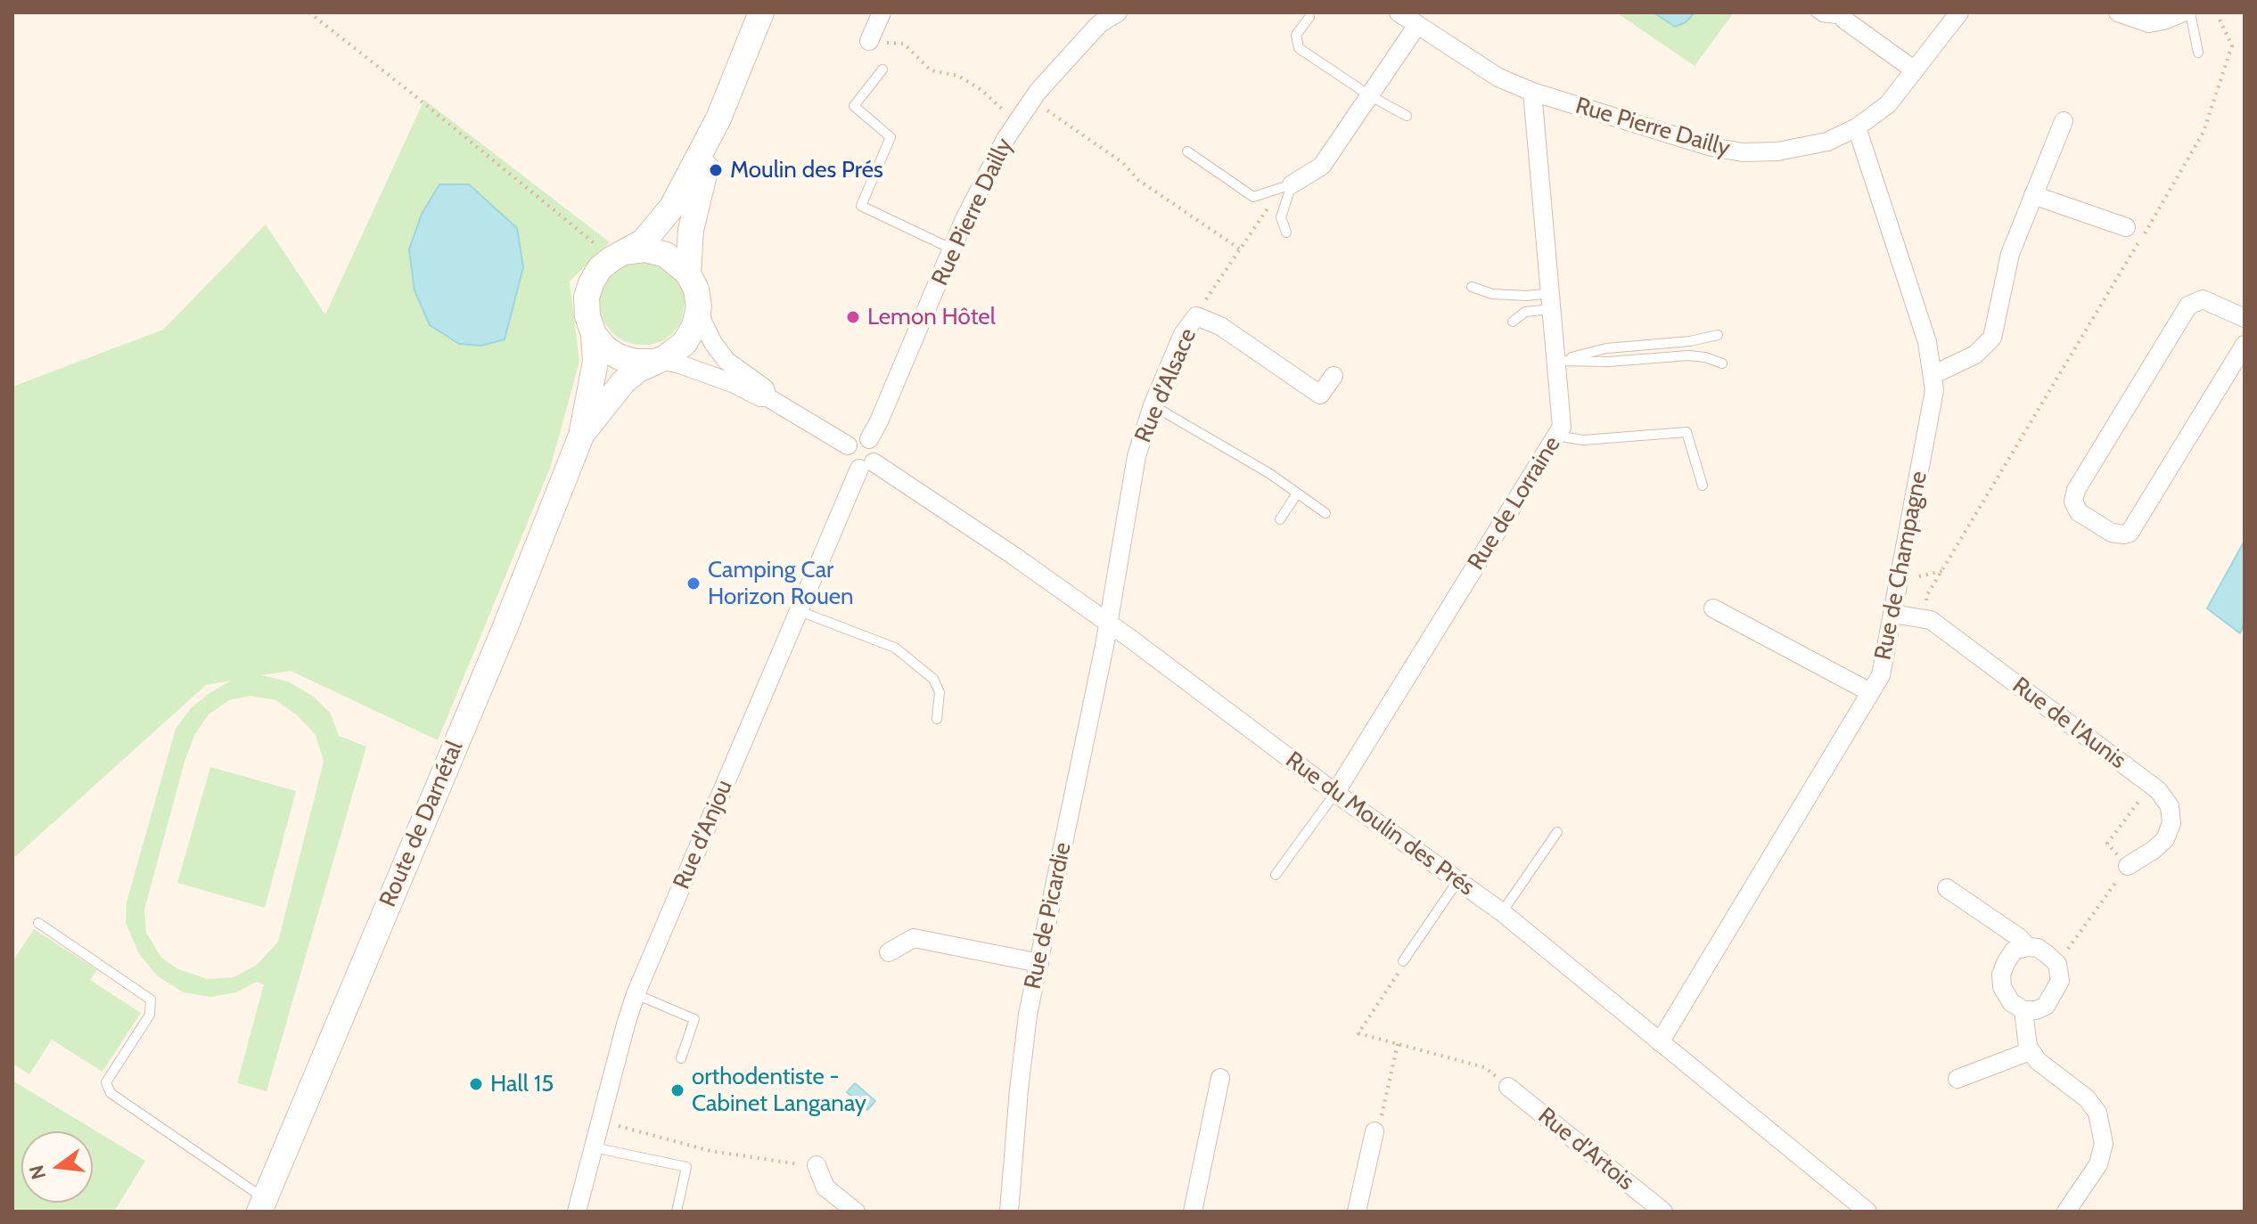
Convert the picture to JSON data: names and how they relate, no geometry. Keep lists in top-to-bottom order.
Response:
{
  "streets": {
    "main road": ["Route de Darnétal"],
    "street": [
      "Rue Pierre Dailly",
      "Rue d'Alsace",
      "Rue de Lorraine",
      "Rue de Champagne",
      "Rue de l'Aunis",
      "Rue du Moulin des Prés",
      "Rue d'Anjou",
      "Rue de Picardie",
      "Rue d'Artois"
    ]
  },
  "crossings": [
    ["Rue Pierre Dailly", "Rue de Lorraine"],
    ["Rue Pierre Dailly", "Rue de Champagne"],
    ["Rue Pierre Dailly", "Rue du Moulin des Prés"],
    ["Rue Pierre Dailly", "Rue d'Anjou"],
    ["Rue d'Alsace", "Rue du Moulin des Prés"],
    ["Rue d'Alsace", "Rue de Picardie"],
    ["Rue de Lorraine", "Rue du Moulin des Prés"],
    ["Rue de Champagne", "Rue de l'Aunis"],
    ["Rue de Champagne", "Rue du Moulin des Prés"],
    ["Rue du Moulin des Prés", "Rue d'Anjou"],
    ["Rue du Moulin des Prés", "Rue de Picardie"]
  ],
  "places": [
    "Moulin des Prés",
    "Lemon Hôtel",
    "Camping Car Horizon Rouen",
    "Hall 15",
    "orthodentiste - Cabinet Langanay"
  ],
  "north": "left"
}
